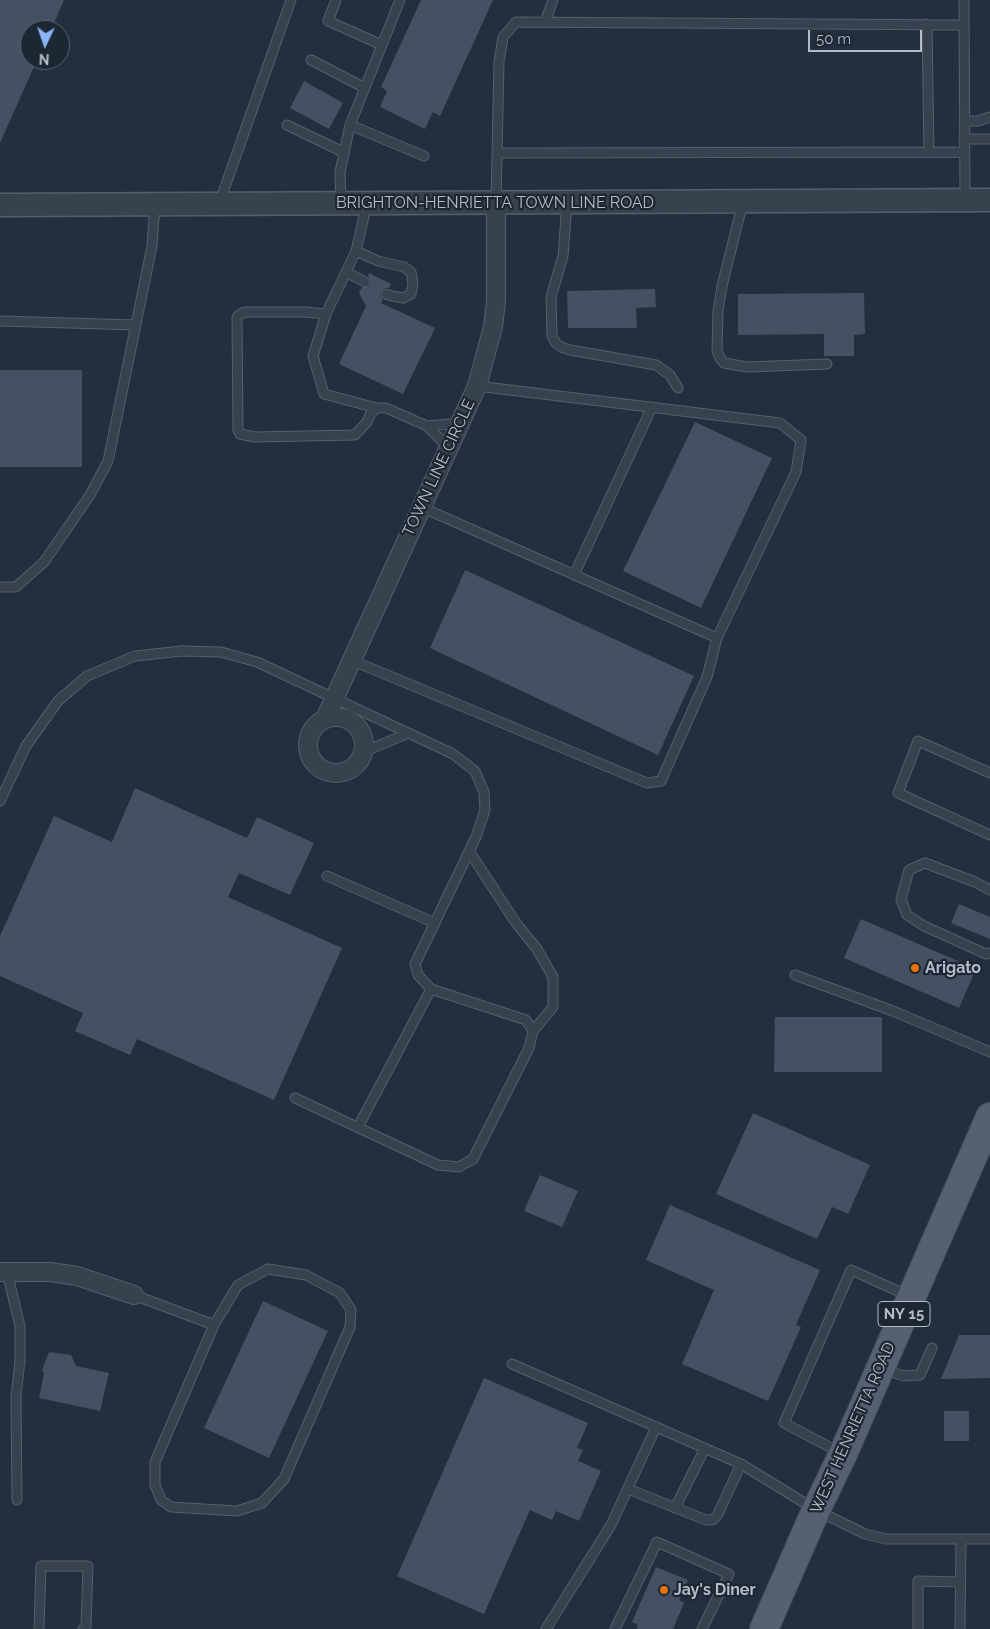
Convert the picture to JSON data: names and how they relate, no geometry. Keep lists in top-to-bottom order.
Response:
{
  "streets": {
    "main road": ["NY 15", "WEST HENRIETTA ROAD"],
    "street": ["BRIGHTON-HENRIETTA TOWN LINE ROAD", "TOWN LINE CIRCLE"]
  },
  "crossings": [
    ["BRIGHTON-HENRIETTA TOWN LINE ROAD", "TOWN LINE CIRCLE"]
  ],
  "places": ["Arigato", "Jay's Diner"],
  "scale_bar": "50 m",
  "north": "bottom"
}
